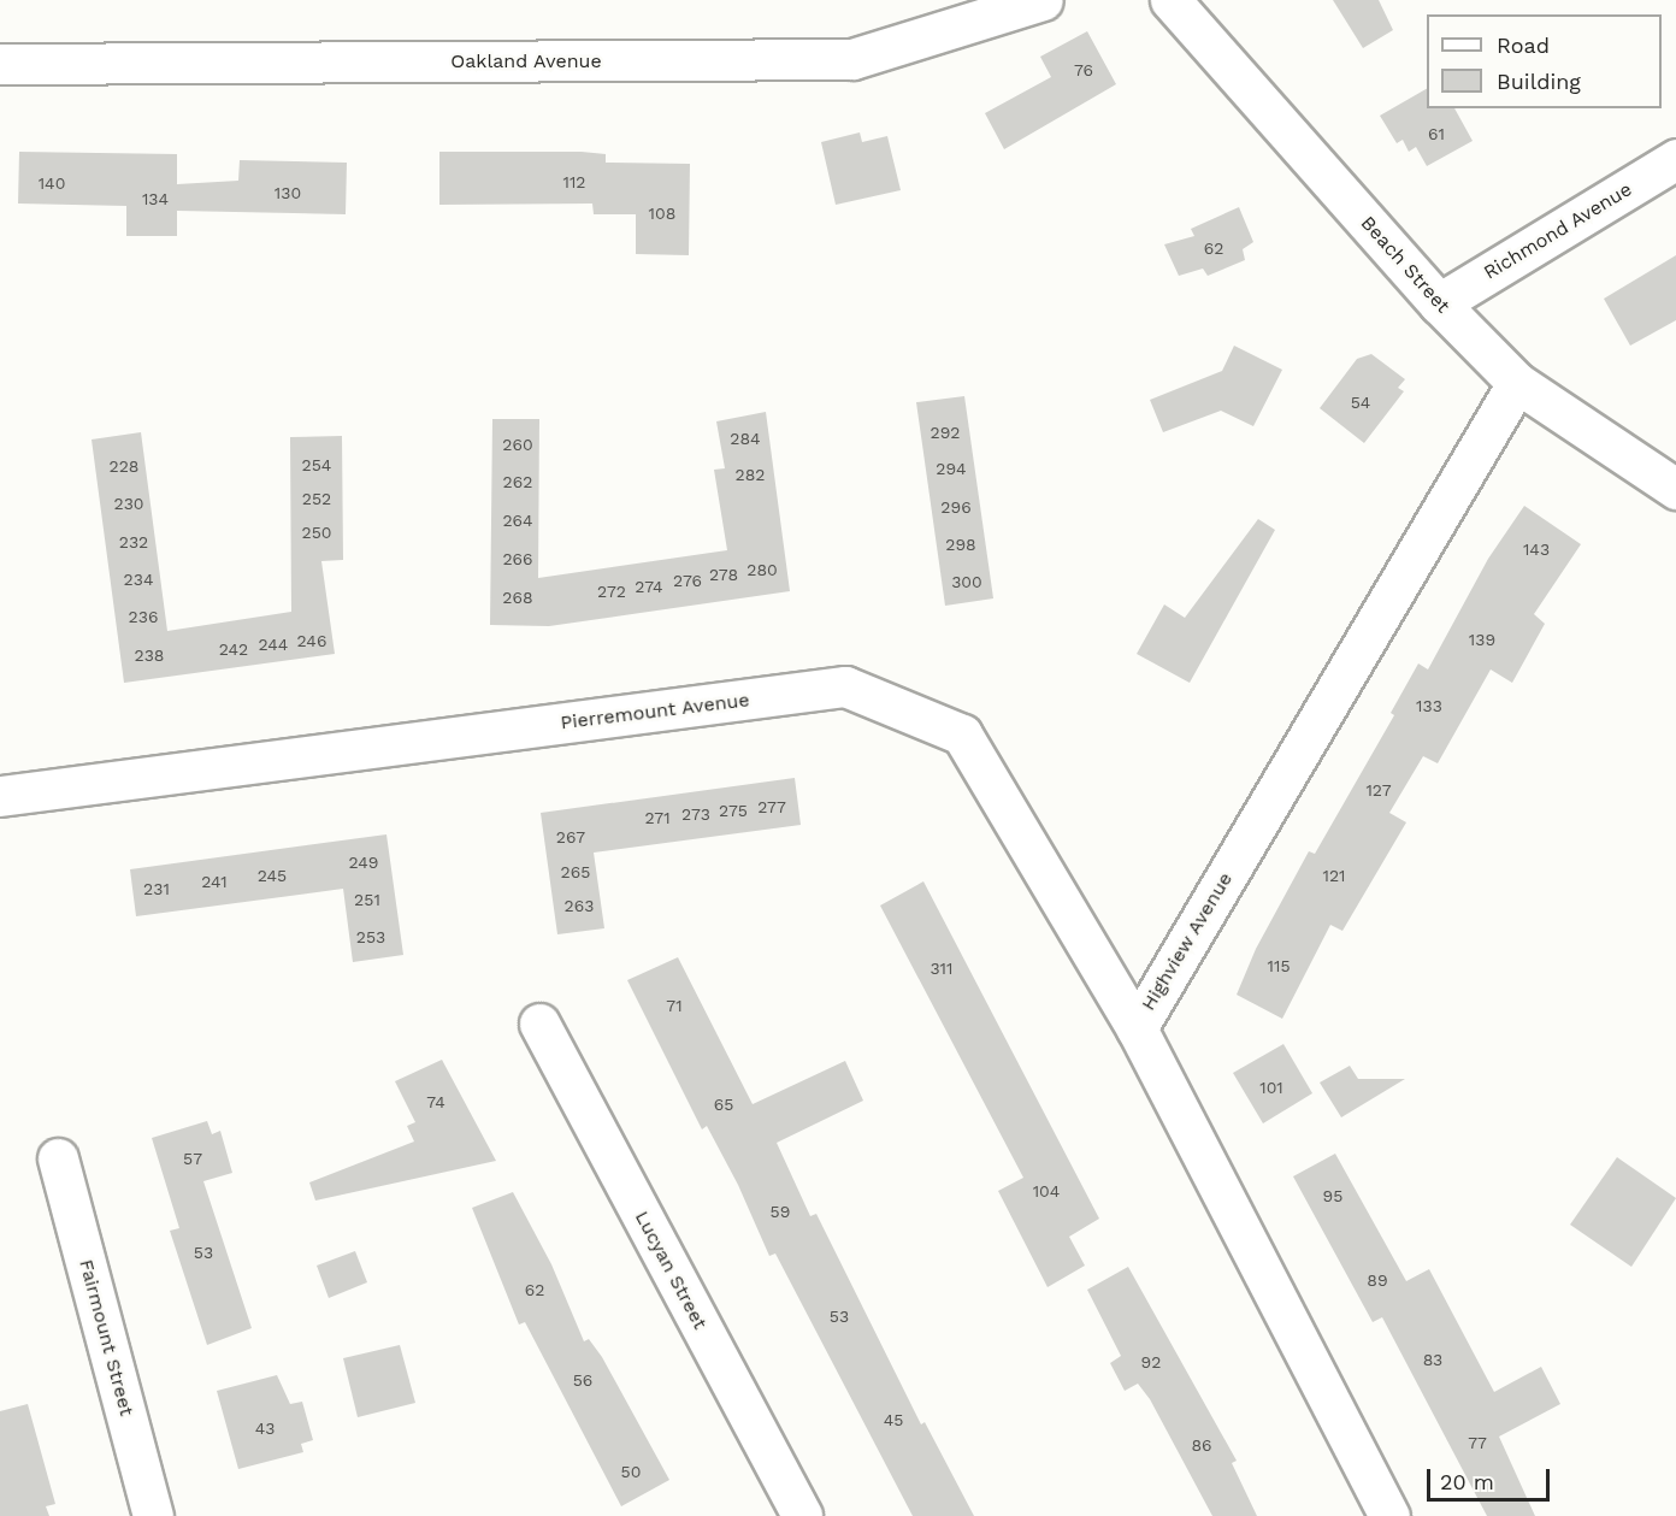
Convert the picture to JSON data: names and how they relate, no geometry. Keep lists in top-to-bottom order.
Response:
{
  "streets": {
    "street": [
      "Oakland Avenue",
      "Richmond Avenue",
      "Beach Street",
      "Pierremount Avenue",
      "Highview Avenue",
      "Lucyan Street",
      "Fairmount Street"
    ]
  },
  "crossings": [
    ["Richmond Avenue", "Beach Street"],
    ["Beach Street", "Highview Avenue"],
    ["Pierremount Avenue", "Highview Avenue"]
  ],
  "house_numbers": [
    "76",
    "61",
    "112",
    "140",
    "130",
    "134",
    "108",
    "62",
    "54",
    "292",
    "284",
    "260",
    "254",
    "228",
    "294",
    "282",
    "262",
    "252",
    "230",
    "296",
    "264",
    "250",
    "232",
    "298",
    "143",
    "266",
    "280",
    "278",
    "234",
    "276",
    "300",
    "274",
    "272",
    "268",
    "236",
    "139",
    "246",
    "244",
    "242",
    "238",
    "133",
    "127",
    "277",
    "275",
    "273",
    "271",
    "267",
    "249",
    "265",
    "245",
    "121",
    "241",
    "231",
    "251",
    "263",
    "253",
    "115",
    "311",
    "71",
    "101",
    "74",
    "65",
    "57",
    "104",
    "95",
    "59",
    "53",
    "89",
    "62",
    "53",
    "83",
    "92",
    "56",
    "45",
    "43",
    "77",
    "86",
    "50"
  ],
  "legend": ["Road", "Building"],
  "scale_bar": "20 m"
}
